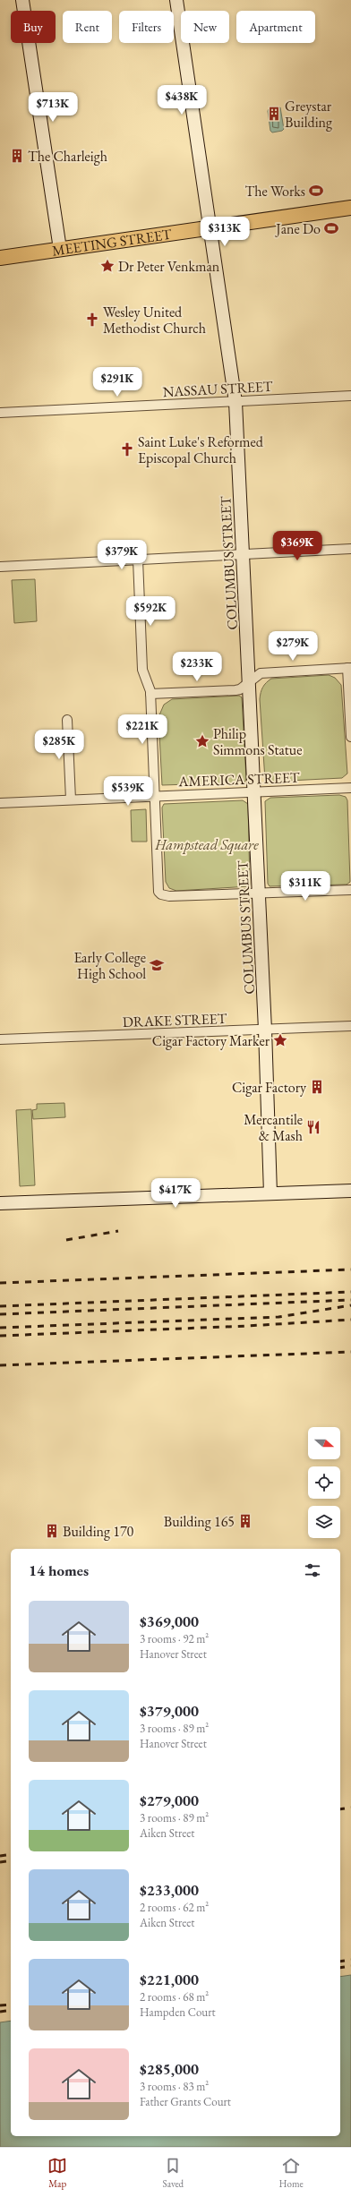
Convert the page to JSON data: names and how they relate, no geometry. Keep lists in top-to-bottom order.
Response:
{
  "streets": {
    "main road": ["MEETING STREET"],
    "street": [
      "NASSAU STREET",
      "COLUMBUS STREET",
      "AMERICA STREET",
      "DRAKE STREET"
    ]
  },
  "crossings": [
    ["MEETING STREET", "COLUMBUS STREET"],
    ["NASSAU STREET", "COLUMBUS STREET"],
    ["COLUMBUS STREET", "AMERICA STREET"],
    ["COLUMBUS STREET", "DRAKE STREET"]
  ],
  "parks": ["Hampstead Square"],
  "places": {
    "building": [
      "Greystar Building",
      "The Charleigh",
      "Cigar Factory",
      "Building 165",
      "Building 170"
    ],
    "sports": ["The Works", "Jane Do"],
    "place": ["Dr Peter Venkman", "Philip Simmons Statue", "Cigar Factory Marker"],
    "church": ["Wesley United Methodist Church", "Saint Luke's Reformed Episcopal Church"],
    "school or university": ["Early College High School"],
    "restaurant": ["Mercantile & Mash"]
  },
  "north": "right",
  "page": {
    "chip": [
      "Buy",
      "Rent",
      "Filters",
      "New",
      "Apartment"
    ],
    "price": [
      "$438K",
      "$713K",
      "$313K",
      "$291K",
      "$369K",
      "$379K",
      "$592K",
      "$279K",
      "$233K",
      "$221K",
      "$285K",
      "$539K",
      "$311K",
      "$417K"
    ],
    "heading": "14 homes",
    "list": [
      {
        "name": "$369,000",
        "note": "3 rooms · 92 m² · Hanover Street"
      },
      {
        "name": "$379,000",
        "note": "3 rooms · 89 m² · Hanover Street"
      },
      {
        "name": "$279,000",
        "note": "3 rooms · 89 m² · Aiken Street"
      },
      {
        "name": "$233,000",
        "note": "2 rooms · 62 m² · Aiken Street"
      },
      {
        "name": "$221,000",
        "note": "2 rooms · 68 m² · Hampden Court"
      },
      {
        "name": "$285,000",
        "note": "3 rooms · 83 m² · Father Grants Court"
      }
    ],
    "tabs": ["Map", "Saved", "Home"]
  }
}
